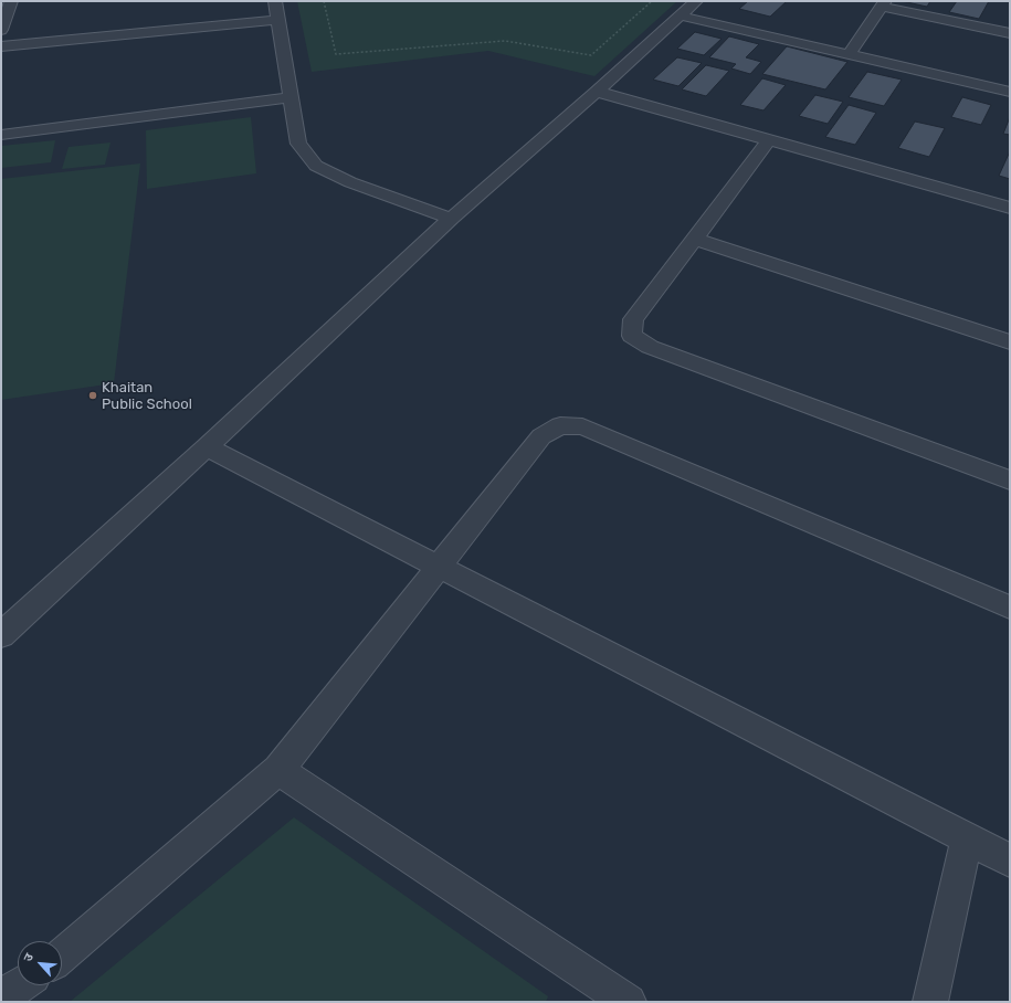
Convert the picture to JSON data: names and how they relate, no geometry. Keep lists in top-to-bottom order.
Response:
{
  "places": ["Khaitan Public School"],
  "north": "top left"
}
